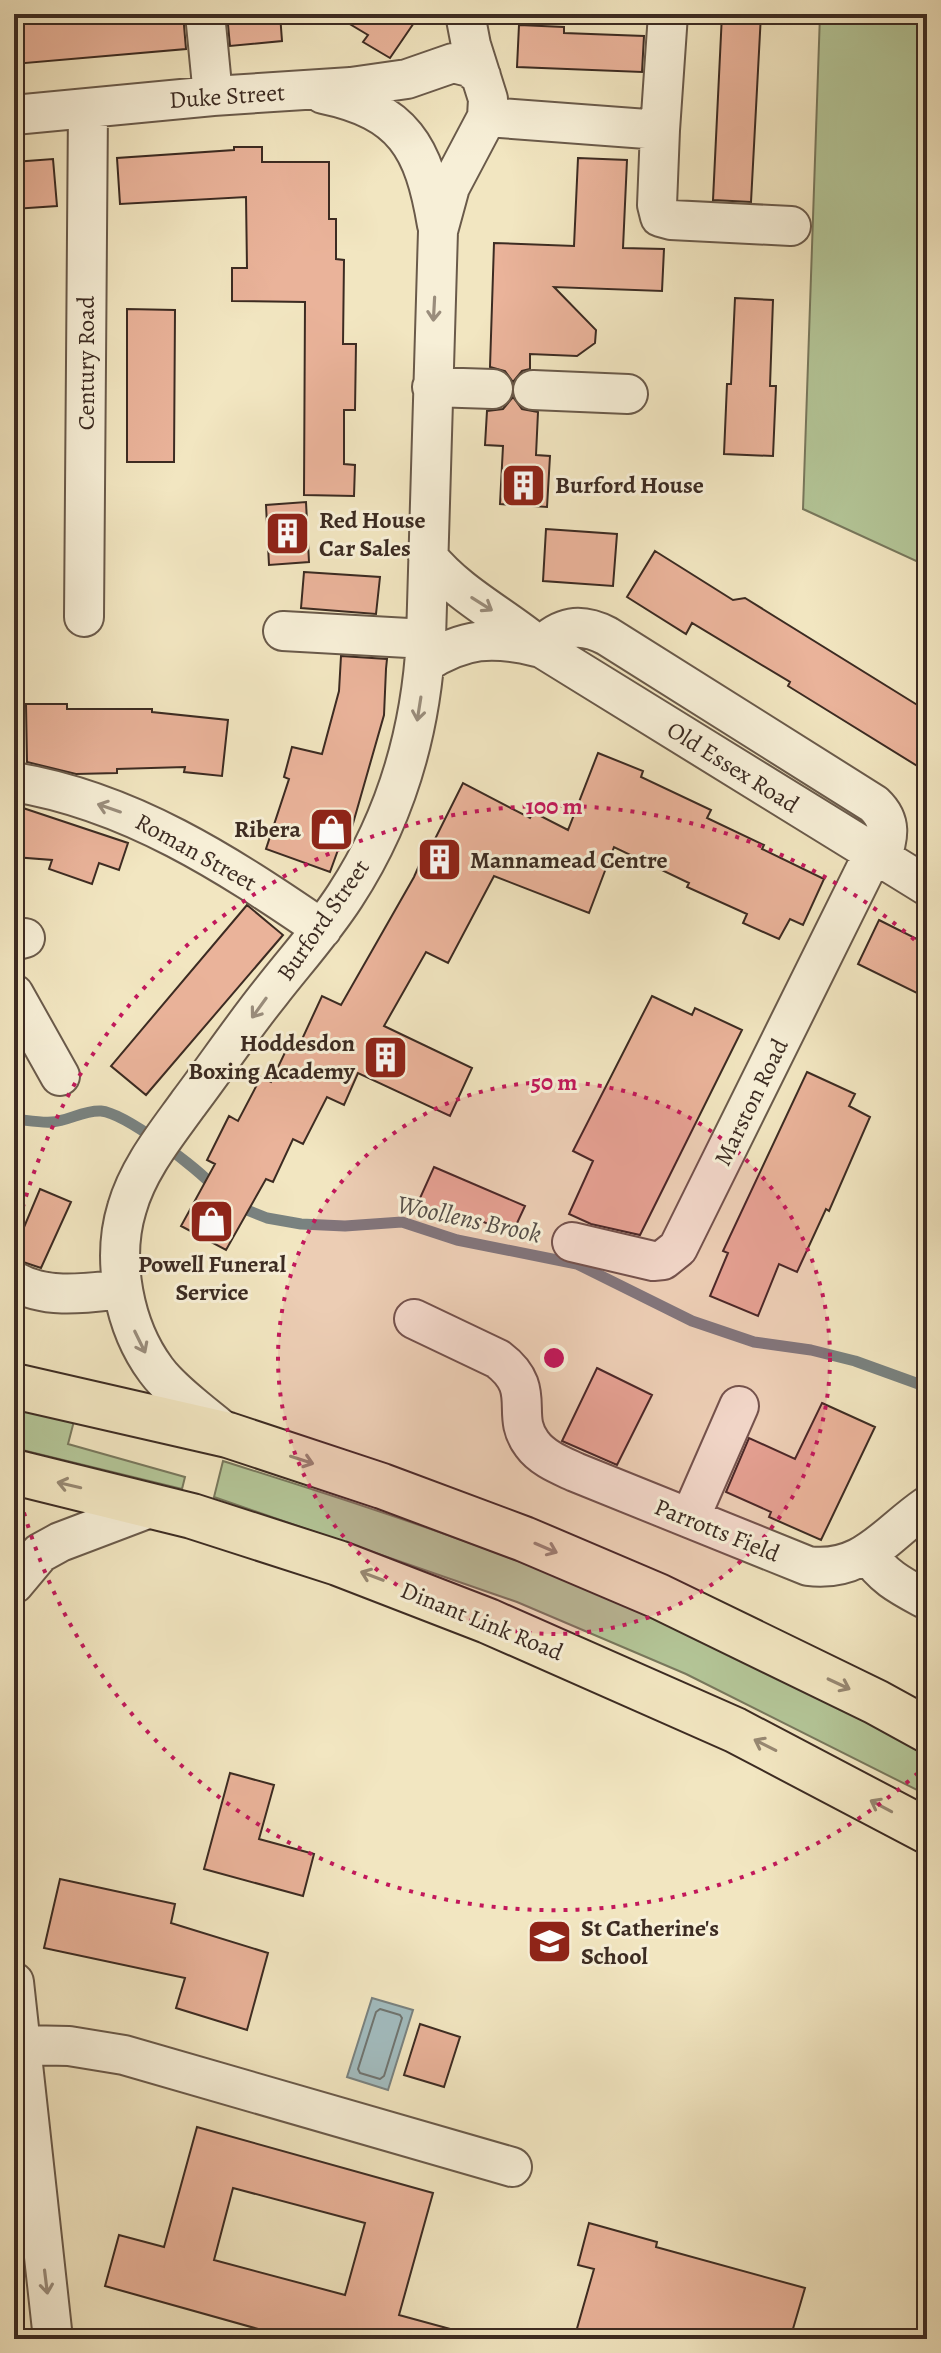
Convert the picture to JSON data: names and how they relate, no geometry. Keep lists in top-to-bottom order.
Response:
{
  "streets": {
    "main road": ["Dinant Link Road"],
    "street": [
      "Duke Street",
      "Century Road",
      "Old Essex Road",
      "Roman Street",
      "Burford Street",
      "Marston Road",
      "Parrotts Field"
    ]
  },
  "crossings": [
    ["Duke Street", "Century Road"],
    ["Duke Street", "Burford Street"],
    ["Old Essex Road", "Burford Street"],
    ["Old Essex Road", "Marston Road"],
    ["Roman Street", "Burford Street"]
  ],
  "one_way": ["Burford Street"],
  "water": ["Woollens Brook"],
  "places": {
    "building": [
      "Burford House",
      "Red House Car Sales",
      "Mannamead Centre",
      "Hoddesdon Boxing Academy"
    ],
    "shop": ["Ribera", "Powell Funeral Service"],
    "school or university": ["St Catherine's School"]
  },
  "rings": ["100 m", "50 m"]
}
